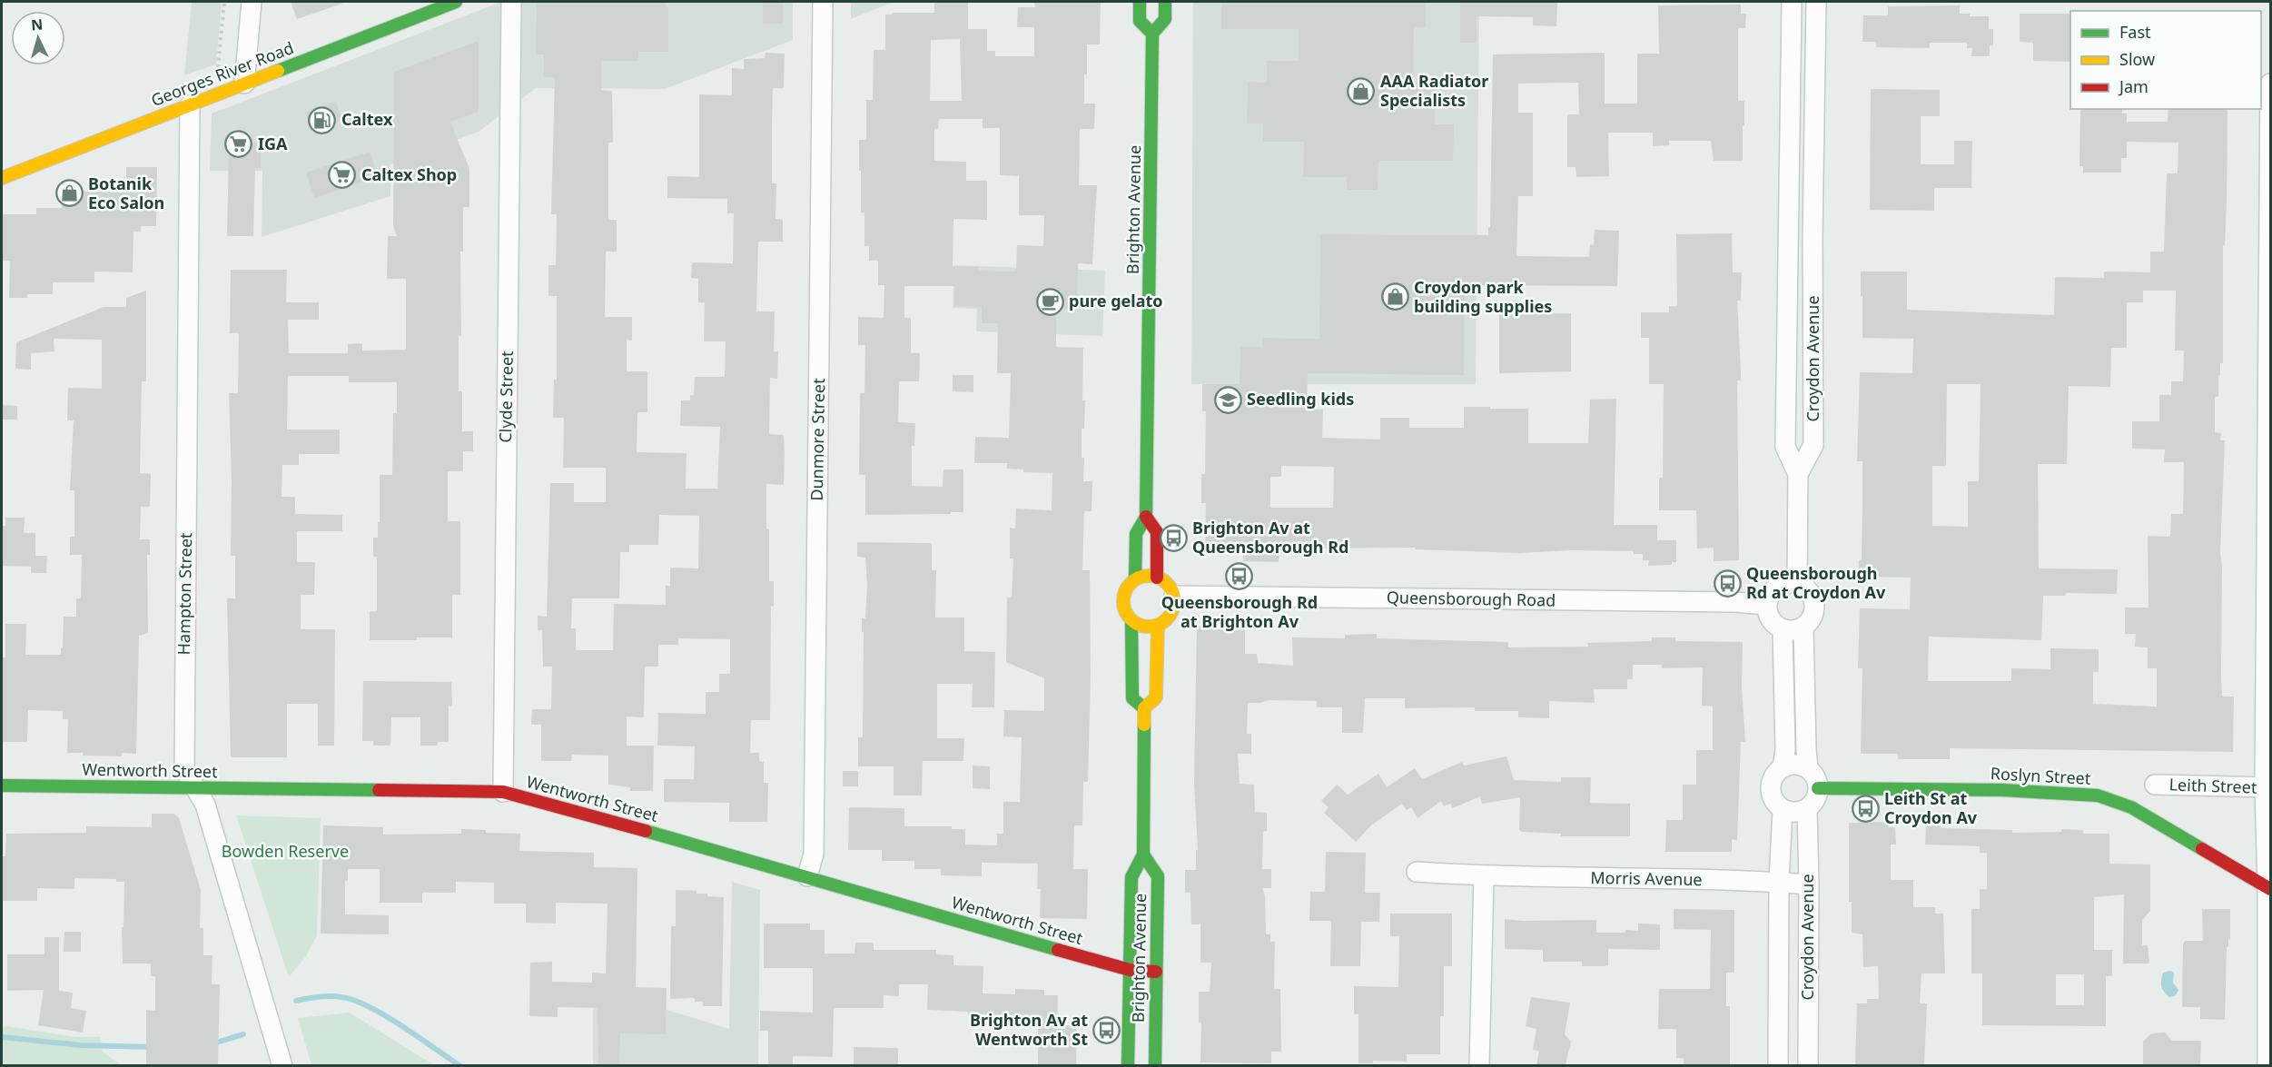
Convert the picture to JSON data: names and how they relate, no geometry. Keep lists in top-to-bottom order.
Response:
{
  "streets": {
    "main road": [
      "Georges River Road",
      "Brighton Avenue",
      "Wentworth Street",
      "Roslyn Street"
    ],
    "street": [
      "Croydon Avenue",
      "Clyde Street",
      "Dunmore Street",
      "Hampton Street",
      "Queensborough Road",
      "Leith Street",
      "Morris Avenue"
    ]
  },
  "crossings": [
    ["Georges River Road", "Hampton Street"],
    ["Brighton Avenue", "Queensborough Road"],
    ["Brighton Avenue", "Wentworth Street"],
    ["Croydon Avenue", "Queensborough Road"],
    ["Croydon Avenue", "Roslyn Street"],
    ["Croydon Avenue", "Morris Avenue"],
    ["Clyde Street", "Wentworth Street"],
    ["Dunmore Street", "Wentworth Street"],
    ["Hampton Street", "Wentworth Street"]
  ],
  "parks": ["Bowden Reserve"],
  "places": {
    "shop": ["AAA Radiator Specialists", "Botanik Eco Salon", "Croydon park building supplies"],
    "fuel station": ["Caltex"],
    "supermarket": ["IGA", "Caltex Shop"],
    "cafe": ["pure gelato"],
    "school or university": ["Seedling kids"],
    "bus stop": [
      "Brighton Av at Queensborough Rd",
      "Queensborough Rd at Brighton Av",
      "Queensborough Rd at Croydon Av",
      "Leith St at Croydon Av",
      "Brighton Av at Wentworth St"
    ]
  },
  "legend": ["Fast", "Slow", "Jam"],
  "north": "top"
}
